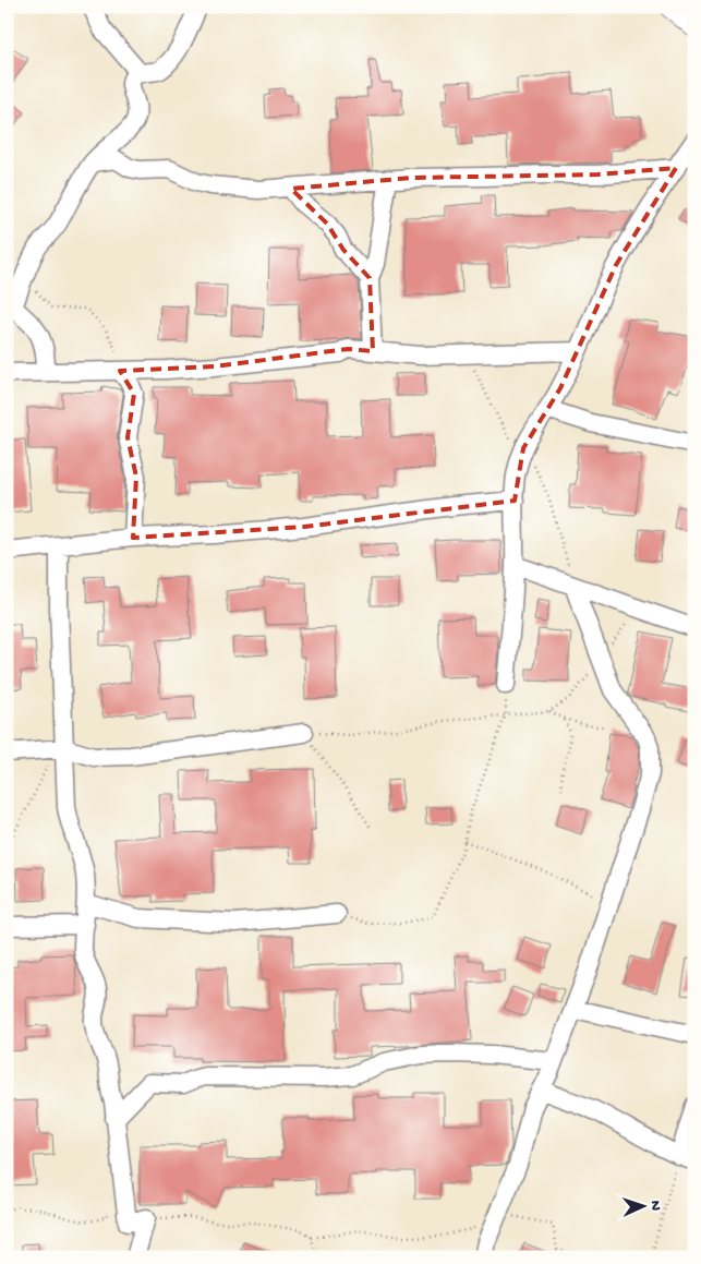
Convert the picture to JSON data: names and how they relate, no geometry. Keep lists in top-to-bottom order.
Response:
{
  "north": "right"
}
